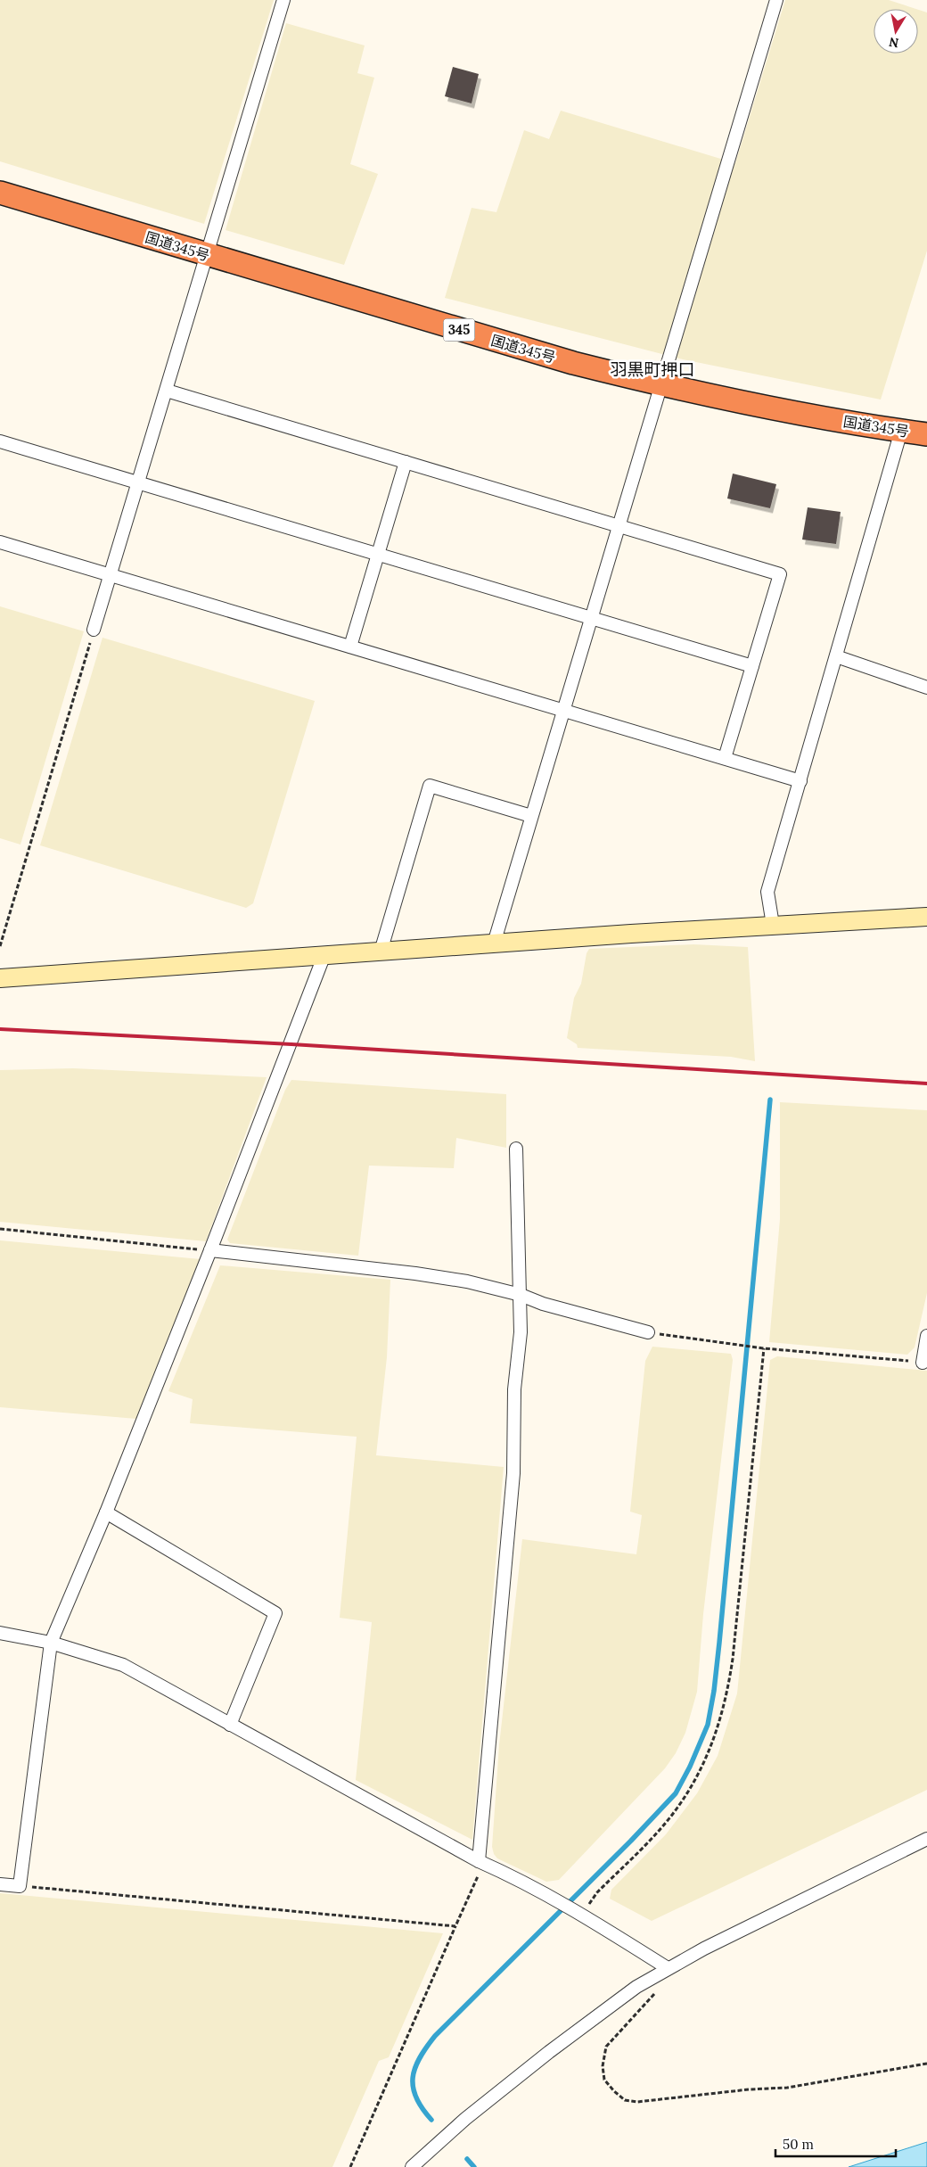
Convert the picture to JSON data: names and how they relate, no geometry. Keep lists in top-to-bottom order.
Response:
{
  "streets": {
    "highway": ["国道345号", "345"]
  },
  "districts": ["羽黒町押口"],
  "scale_bar": "50 m",
  "north": "bottom"
}
